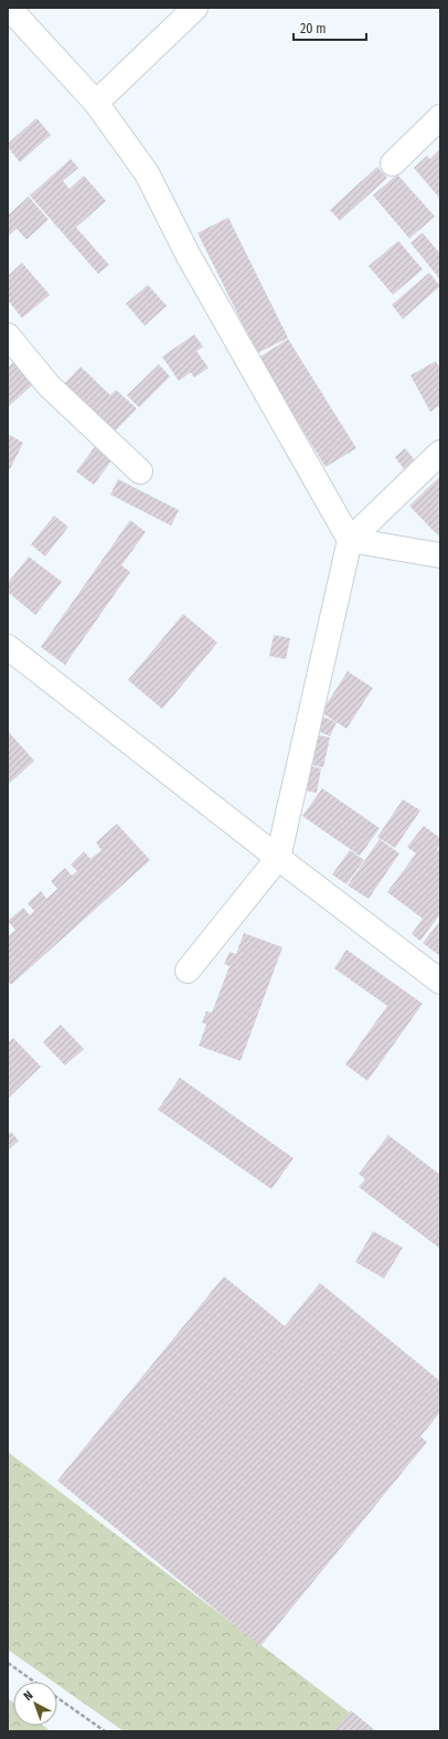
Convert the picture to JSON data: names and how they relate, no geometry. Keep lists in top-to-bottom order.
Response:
{
  "scale_bar": "20 m",
  "north": "top left"
}
